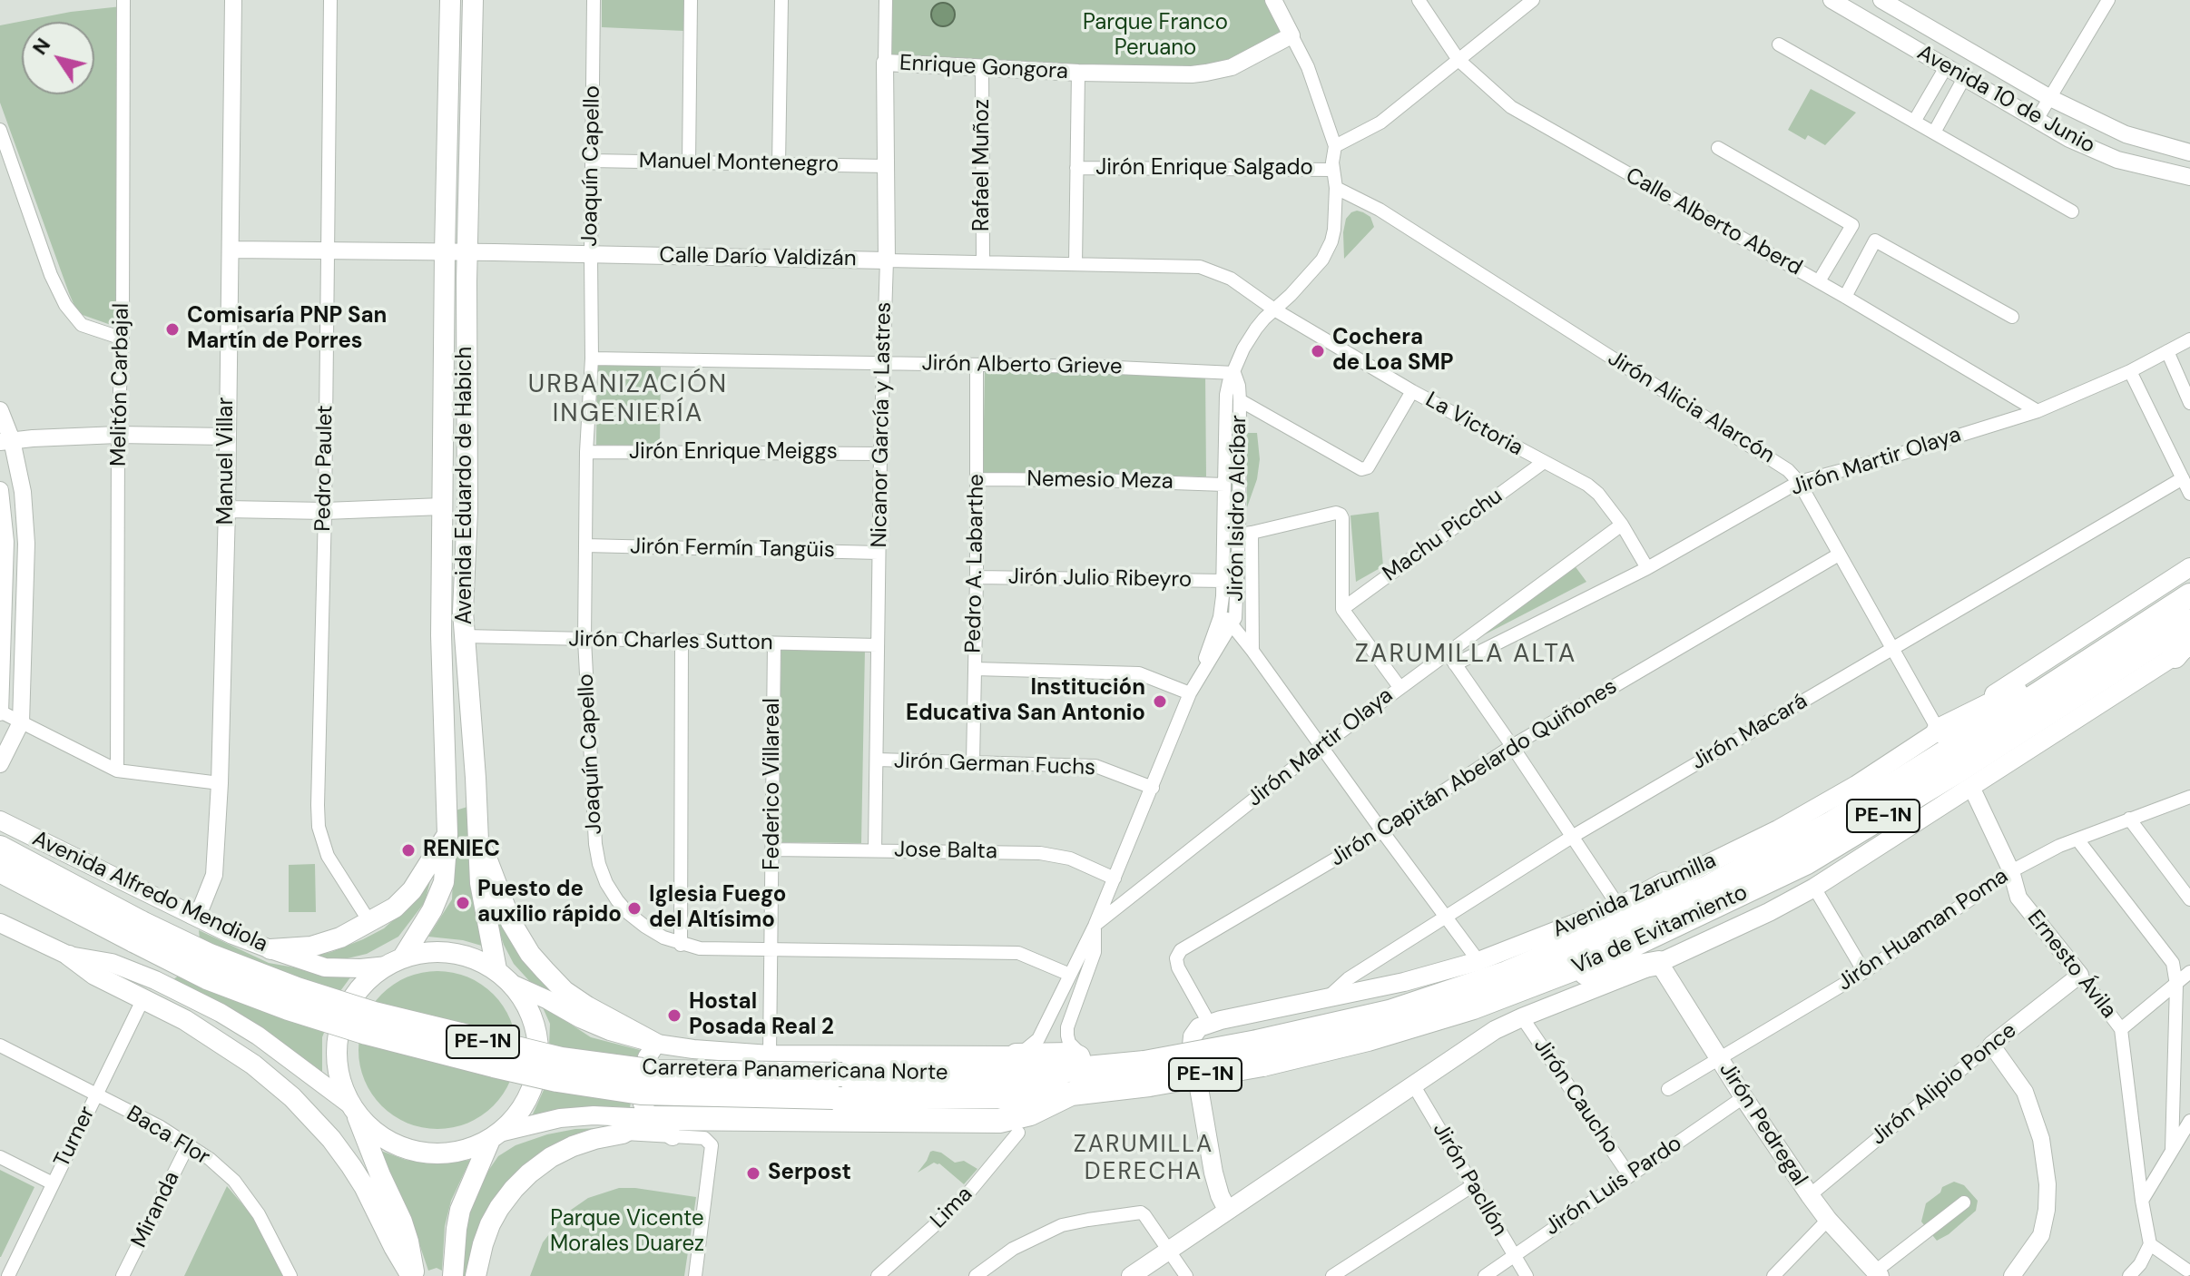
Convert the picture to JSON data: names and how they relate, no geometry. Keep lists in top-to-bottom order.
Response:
{
  "streets": {
    "highway": ["PE-1N", "Vía de Evitamiento", "Carretera Panamericana Norte"],
    "main road": [
      "Avenida Eduardo de Habich",
      "Avenida Alfredo Mendiola",
      "Avenida Zarumilla",
      "Jirón Pedregal"
    ],
    "street": [
      "Enrique Gongora",
      "Avenida 10 de Junio",
      "Manuel Montenegro",
      "Rafael Muñoz",
      "Joaquín Capello",
      "Jirón Enrique Salgado",
      "Calle Alberto Aberd",
      "Calle Darío Valdizán",
      "Jirón Alberto Grieve",
      "Melitón Carbajal",
      "Jirón Alicia Alarcón",
      "Nicanor García y Lastres",
      "La Victoria",
      "Jirón Enrique Meiggs",
      "Manuel Villar",
      "Jirón Martir Olaya",
      "Pedro Paulet",
      "Nemesio Meza",
      "Jirón Isidro Alcíbar",
      "Machu Picchu",
      "Jirón Fermín Tangüis",
      "Pedro A. Labarthe",
      "Jirón Julio Ribeyro",
      "Jirón Charles Sutton",
      "Jirón Macará",
      "Jirón German Fuchs",
      "Jirón Capitán Abelardo Quiñones",
      "Federico Villareal",
      "Jose Balta",
      "Jirón Huaman Poma",
      "Ernesto Ávila",
      "Jirón Alipio Ponce",
      "Jirón Caucho",
      "Baca Flor",
      "Turner",
      "Jirón Pacllón",
      "Jirón Luis Pardo",
      "Lima",
      "Miranda"
    ]
  },
  "crossings": [
    ["Enrique Gongora", "Rafael Muñoz"],
    ["Enrique Gongora", "Nicanor García y Lastres"],
    ["Enrique Gongora", "Jirón Isidro Alcíbar"],
    ["Manuel Montenegro", "Joaquín Capello"],
    ["Manuel Montenegro", "Nicanor García y Lastres"],
    ["Rafael Muñoz", "Calle Darío Valdizán"],
    ["Joaquín Capello", "Calle Darío Valdizán"],
    ["Joaquín Capello", "Jirón Alberto Grieve"],
    ["Joaquín Capello", "Jirón Enrique Meiggs"],
    ["Joaquín Capello", "Jirón Isidro Alcíbar"],
    ["Joaquín Capello", "Jirón Fermín Tangüis"],
    ["Joaquín Capello", "Jirón Charles Sutton"],
    ["Joaquín Capello", "Federico Villareal"],
    ["Jirón Enrique Salgado", "Jirón Isidro Alcíbar"],
    ["Calle Alberto Aberd", "Jirón Martir Olaya"],
    ["Calle Darío Valdizán", "Nicanor García y Lastres"],
    ["Calle Darío Valdizán", "La Victoria"],
    ["Calle Darío Valdizán", "Manuel Villar"],
    ["Calle Darío Valdizán", "Pedro Paulet"],
    ["Calle Darío Valdizán", "Avenida Eduardo de Habich"],
    ["Calle Darío Valdizán", "Jirón Isidro Alcíbar"],
    ["Jirón Alberto Grieve", "Nicanor García y Lastres"],
    ["Jirón Alberto Grieve", "Jirón Isidro Alcíbar"],
    ["Jirón Alberto Grieve", "Pedro A. Labarthe"],
    ["Jirón Alicia Alarcón", "Jirón Martir Olaya"],
    ["Jirón Alicia Alarcón", "Jirón Isidro Alcíbar"],
    ["Jirón Alicia Alarcón", "Jirón Macará"],
    ["Jirón Alicia Alarcón", "Jirón Capitán Abelardo Quiñones"],
    ["Jirón Alicia Alarcón", "Avenida Zarumilla"],
    ["Nicanor García y Lastres", "Jirón Enrique Meiggs"],
    ["Nicanor García y Lastres", "Jirón Fermín Tangüis"],
    ["Nicanor García y Lastres", "Jirón Charles Sutton"],
    ["Nicanor García y Lastres", "Jirón German Fuchs"],
    ["Nicanor García y Lastres", "Jose Balta"],
    ["La Victoria", "Jirón Martir Olaya"],
    ["La Victoria", "Jirón Isidro Alcíbar"],
    ["La Victoria", "Machu Picchu"],
    ["Manuel Villar", "Avenida Alfredo Mendiola"],
    ["Jirón Martir Olaya", "Jirón Isidro Alcíbar"],
    ["Nemesio Meza", "Jirón Isidro Alcíbar"],
    ["Nemesio Meza", "Pedro A. Labarthe"],
    ["Avenida Eduardo de Habich", "Jirón Charles Sutton"],
    ["Avenida Eduardo de Habich", "Avenida Alfredo Mendiola"],
    ["Jirón Isidro Alcíbar", "Jirón Julio Ribeyro"],
    ["Jirón Isidro Alcíbar", "Jirón German Fuchs"],
    ["Jirón Isidro Alcíbar", "Jose Balta"],
    ["Jirón Isidro Alcíbar", "Vía de Evitamiento"],
    ["Jirón Isidro Alcíbar", "Carretera Panamericana Norte"],
    ["Pedro A. Labarthe", "Jirón Julio Ribeyro"],
    ["Pedro A. Labarthe", "Jirón German Fuchs"],
    ["Jirón Charles Sutton", "Federico Villareal"],
    ["Jirón Macará", "Avenida Zarumilla"],
    ["Jirón Capitán Abelardo Quiñones", "Avenida Zarumilla"],
    ["Federico Villareal", "Jose Balta"],
    ["Vía de Evitamiento", "Carretera Panamericana Norte"],
    ["Jirón Huaman Poma", "Ernesto Ávila"],
    ["Jirón Huaman Poma", "Jirón Pedregal"],
    ["Ernesto Ávila", "Jirón Alipio Ponce"],
    ["Jirón Alipio Ponce", "Jirón Pedregal"],
    ["Jirón Caucho", "Jirón Luis Pardo"],
    ["Jirón Pedregal", "Jirón Luis Pardo"],
    ["Baca Flor", "Turner"],
    ["Baca Flor", "Miranda"],
    ["Jirón Pacllón", "Jirón Luis Pardo"]
  ],
  "districts": ["URBANIZACIÓN INGENIERÍA", "ZARUMILLA ALTA", "ZARUMILLA DERECHA"],
  "parks": ["Parque Franco Peruano", "Parque Vicente Morales Duarez"],
  "places": [
    "Comisaría PNP San Martín de Porres",
    "Cochera de Loa SMP",
    "Institución Educativa San Antonio",
    "RENIEC",
    "Puesto de auxilio rápido",
    "Iglesia Fuego del Altísimo",
    "Hostal Posada Real 2",
    "Serpost"
  ],
  "north": "top left"
}
